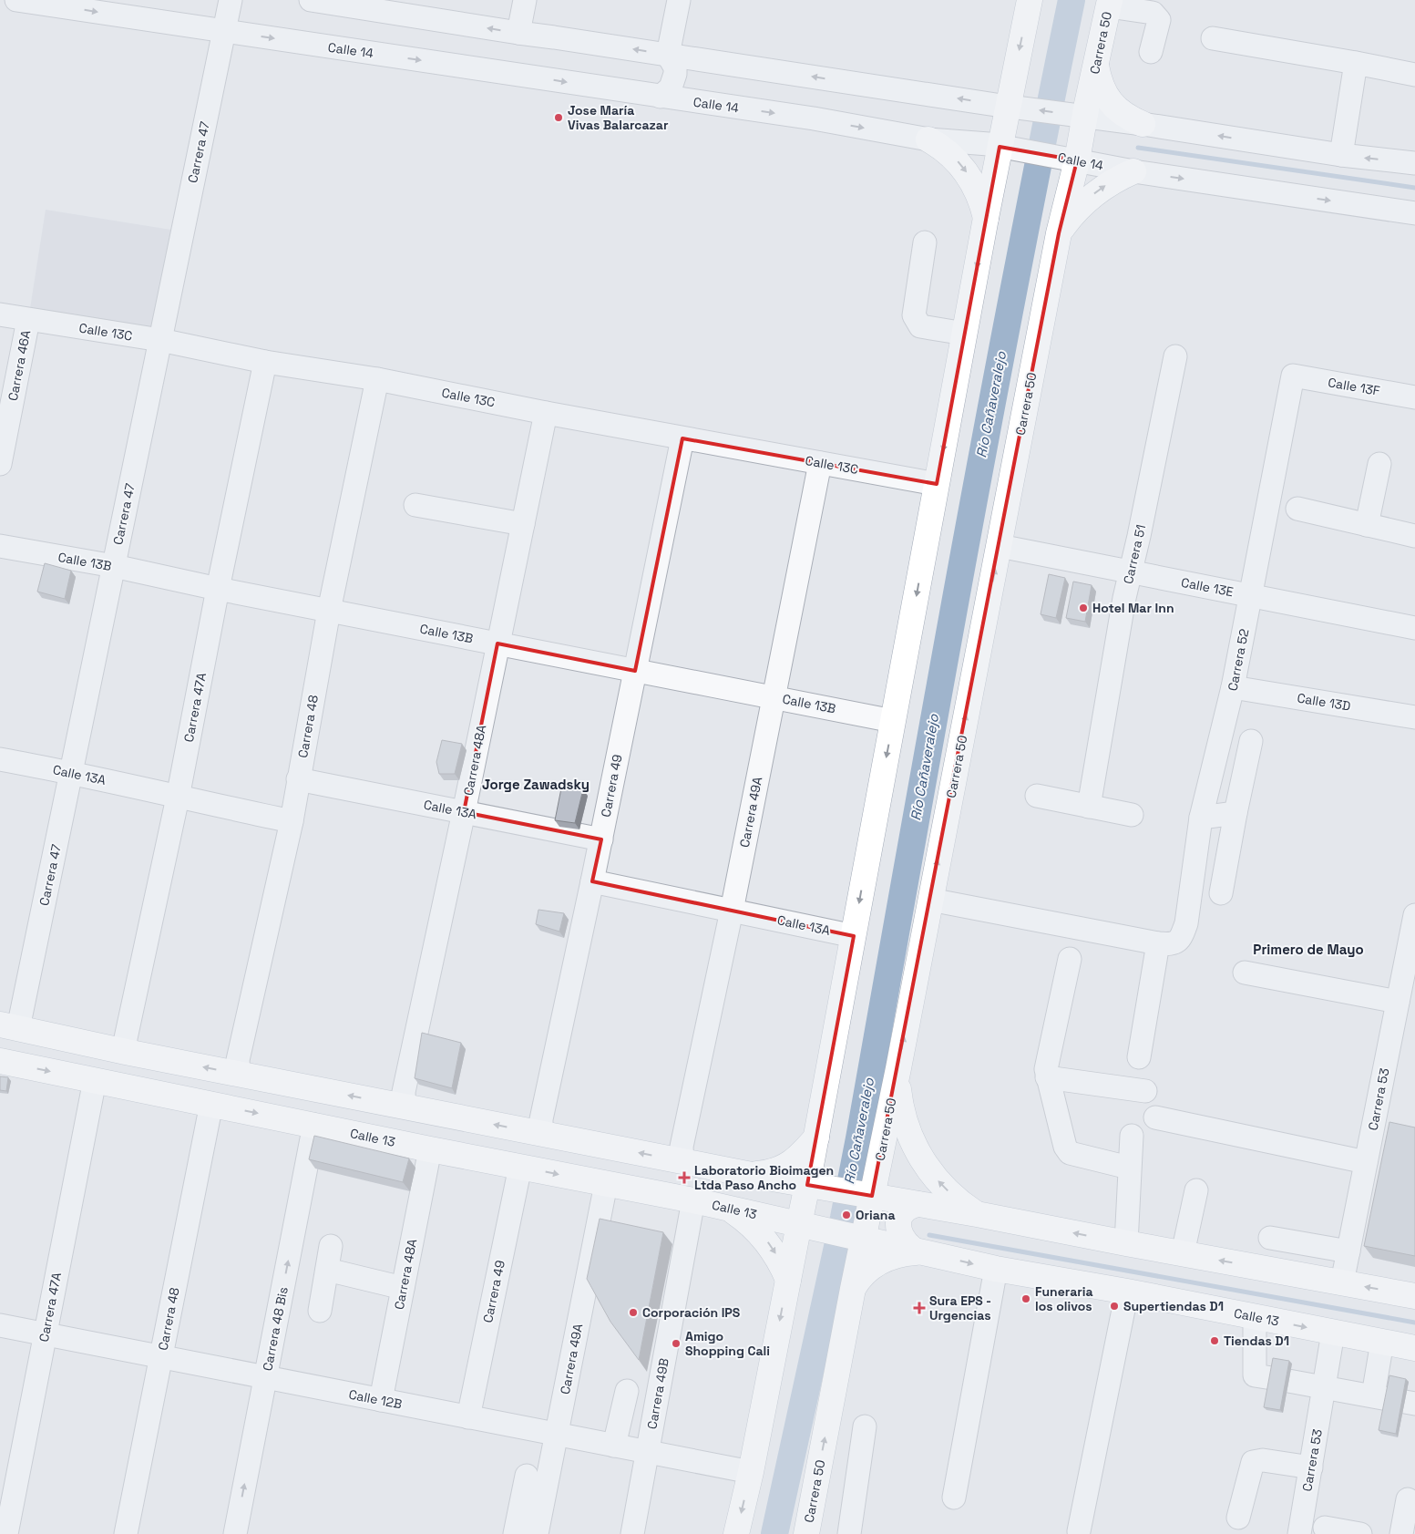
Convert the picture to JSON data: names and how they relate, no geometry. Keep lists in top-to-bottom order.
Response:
{
  "streets": {
    "main road": ["Carrera 50", "Calle 13"],
    "street": [
      "Calle 14",
      "Carrera 47",
      "Calle 13C",
      "Carrera 46A",
      "Calle 13F",
      "Carrera 51",
      "Calle 13B",
      "Calle 13E",
      "Carrera 52",
      "Calle 13D",
      "Carrera 47A",
      "Carrera 48",
      "Carrera 48A",
      "Calle 13A",
      "Carrera 49",
      "Carrera 49A",
      "Carrera 53",
      "Carrera 48 Bis",
      "Carrera 49B",
      "Calle 12B"
    ]
  },
  "crossings": [
    ["Carrera 50", "Calle 14"],
    ["Carrera 50", "Calle 13E"],
    ["Carrera 50", "Calle 13"],
    ["Calle 14", "Carrera 47"],
    ["Carrera 47", "Calle 13C"],
    ["Carrera 47", "Calle 13B"],
    ["Carrera 47", "Calle 13A"],
    ["Calle 13C", "Carrera 46A"],
    ["Calle 13C", "Carrera 47A"],
    ["Calle 13C", "Carrera 48"],
    ["Calle 13C", "Carrera 48A"],
    ["Calle 13C", "Carrera 49"],
    ["Calle 13C", "Carrera 49A"],
    ["Calle 13F", "Carrera 52"],
    ["Carrera 51", "Calle 13E"],
    ["Calle 13B", "Carrera 47A"],
    ["Calle 13B", "Carrera 48"],
    ["Calle 13B", "Carrera 48A"],
    ["Calle 13B", "Carrera 49"],
    ["Calle 13B", "Carrera 49A"],
    ["Calle 13E", "Carrera 52"],
    ["Carrera 52", "Calle 13D"],
    ["Carrera 47A", "Calle 13A"],
    ["Carrera 47A", "Calle 13"],
    ["Carrera 47A", "Calle 12B"],
    ["Carrera 48", "Calle 13A"],
    ["Carrera 48", "Calle 13"],
    ["Carrera 48", "Calle 12B"],
    ["Carrera 48A", "Calle 13A"],
    ["Carrera 48A", "Calle 13"],
    ["Carrera 48A", "Calle 12B"],
    ["Calle 13A", "Carrera 49"],
    ["Calle 13A", "Carrera 49A"],
    ["Carrera 49", "Calle 13"],
    ["Carrera 49", "Calle 12B"],
    ["Carrera 49A", "Calle 13"],
    ["Carrera 49A", "Calle 12B"],
    ["Carrera 53", "Calle 13"],
    ["Calle 13", "Carrera 48 Bis"],
    ["Calle 13", "Carrera 49B"],
    ["Carrera 48 Bis", "Calle 12B"],
    ["Carrera 49B", "Calle 12B"]
  ],
  "one_way": ["Carrera 48 Bis"],
  "districts": ["Jorge Zawadsky", "Primero de Mayo"],
  "water": ["Río Cañaveralejo"],
  "places": {
    "other": [
      "Jose María Vivas Balarcazar",
      "Hotel Mar Inn",
      "Oriana",
      "Funeraria los olivos",
      "Supertiendas D1",
      "Corporación IPS",
      "Tiendas D1",
      "Amigo Shopping Cali"
    ],
    "health": ["Laboratorio Bioimagen Ltda Paso Ancho", "Sura EPS - Urgencias"]
  }
}
